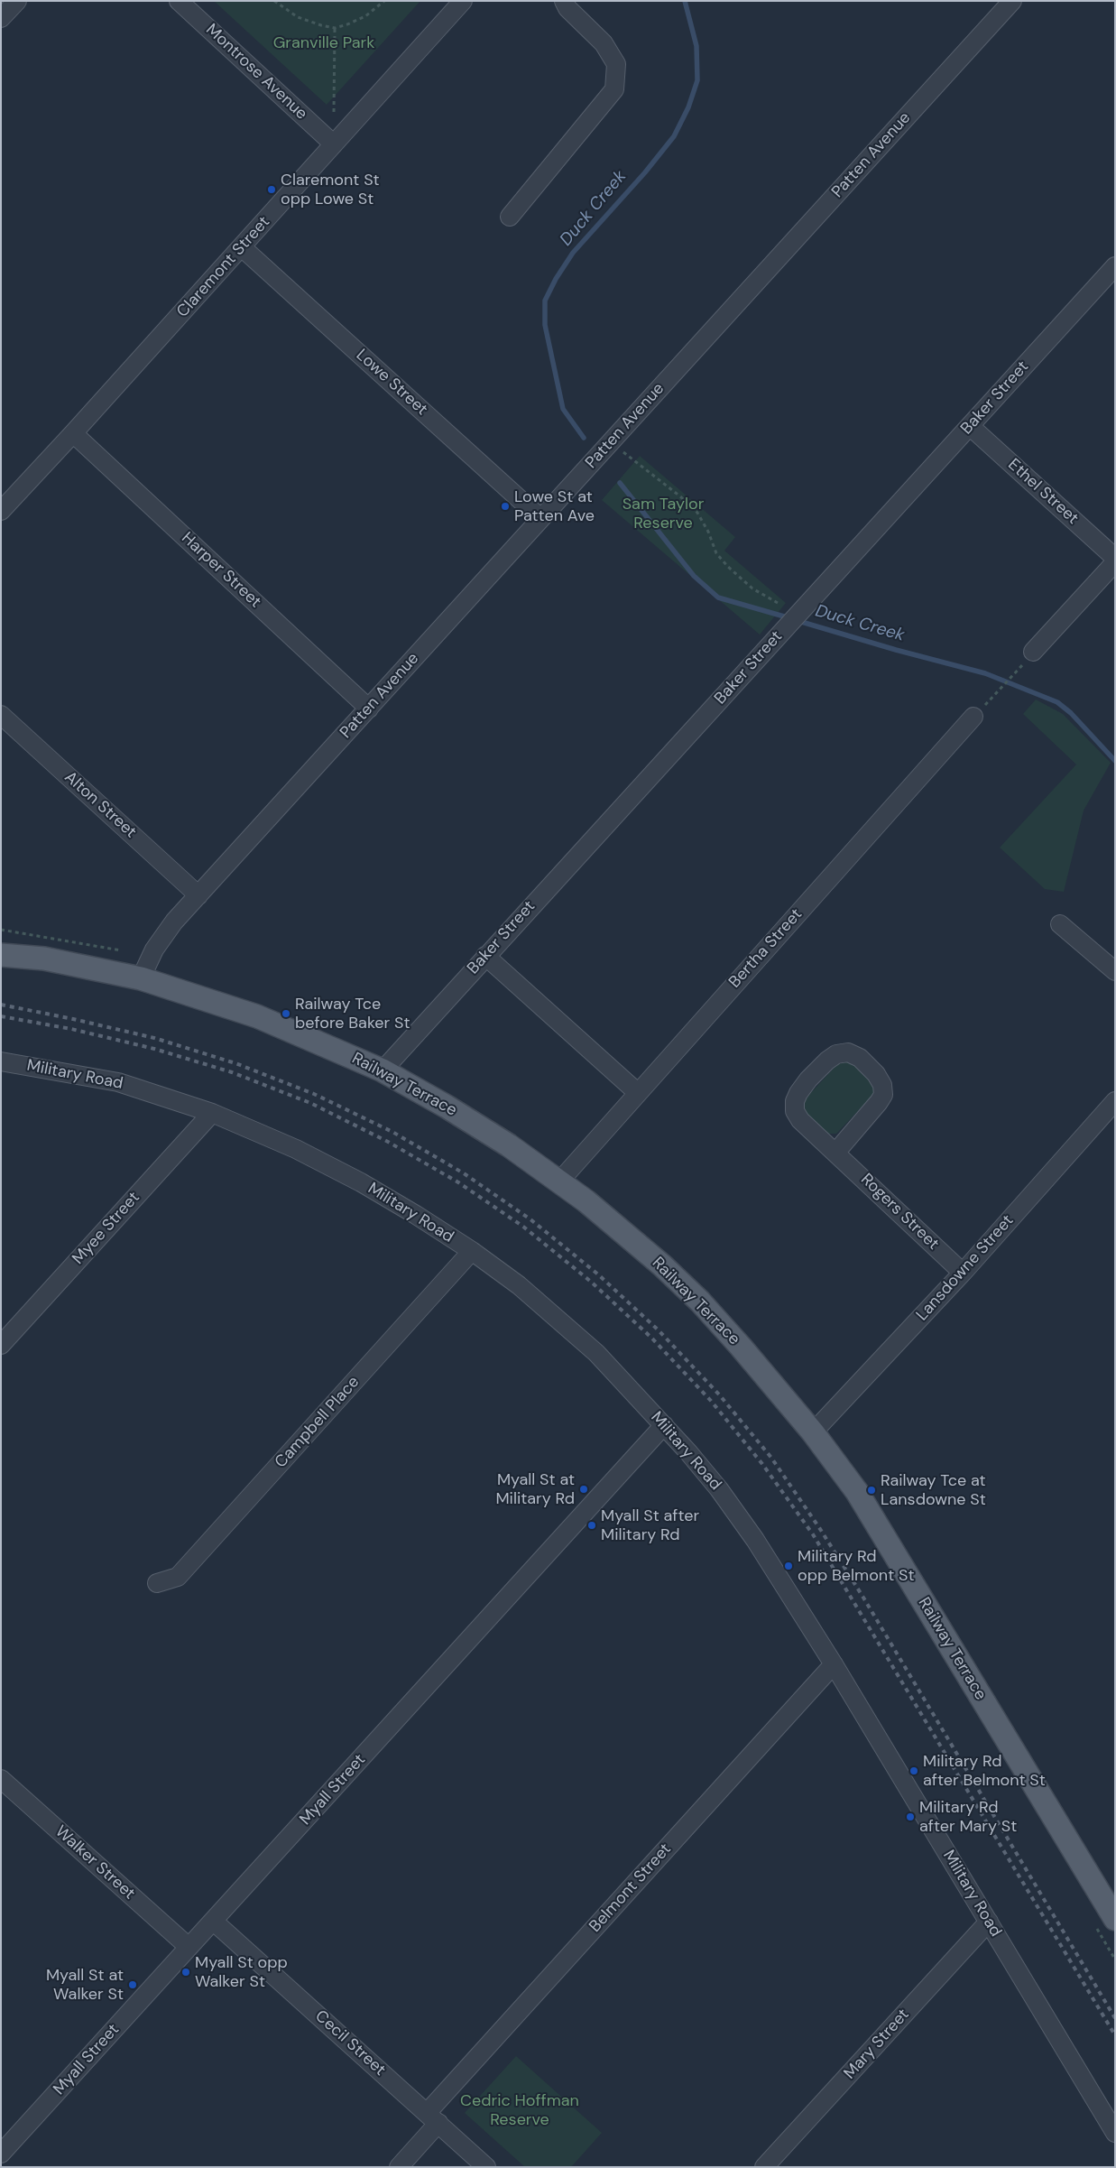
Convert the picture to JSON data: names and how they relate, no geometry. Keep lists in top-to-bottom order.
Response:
{
  "streets": {
    "main road": ["Railway Terrace"],
    "street": [
      "Montrose Avenue",
      "Patten Avenue",
      "Claremont Street",
      "Lowe Street",
      "Baker Street",
      "Ethel Street",
      "Harper Street",
      "Alton Street",
      "Bertha Street",
      "Military Road",
      "Rogers Street",
      "Myee Street",
      "Lansdowne Street",
      "Campbell Place",
      "Myall Street",
      "Walker Street",
      "Belmont Street",
      "Cecil Street",
      "Mary Street"
    ]
  },
  "crossings": [
    ["Montrose Avenue", "Claremont Street"],
    ["Patten Avenue", "Lowe Street"],
    ["Patten Avenue", "Harper Street"],
    ["Patten Avenue", "Alton Street"],
    ["Patten Avenue", "Railway Terrace"],
    ["Claremont Street", "Lowe Street"],
    ["Claremont Street", "Harper Street"],
    ["Baker Street", "Ethel Street"],
    ["Baker Street", "Railway Terrace"],
    ["Bertha Street", "Railway Terrace"],
    ["Military Road", "Myee Street"],
    ["Military Road", "Campbell Place"],
    ["Military Road", "Myall Street"],
    ["Military Road", "Belmont Street"],
    ["Military Road", "Mary Street"],
    ["Railway Terrace", "Lansdowne Street"],
    ["Rogers Street", "Lansdowne Street"],
    ["Myall Street", "Walker Street"],
    ["Myall Street", "Cecil Street"],
    ["Belmont Street", "Cecil Street"]
  ],
  "water": ["Duck Creek"],
  "parks": ["Granville Park", "Sam Taylor Reserve", "Cedric Hoffman Reserve"],
  "places": [
    "Claremont St opp Lowe St",
    "Lowe St at Patten Ave",
    "Railway Tce before Baker St",
    "Myall St at Military Rd",
    "Railway Tce at Lansdowne St",
    "Myall St after Military Rd",
    "Military Rd opp Belmont St",
    "Military Rd after Belmont St",
    "Military Rd after Mary St",
    "Myall St opp Walker St",
    "Myall St at Walker St"
  ]
}
